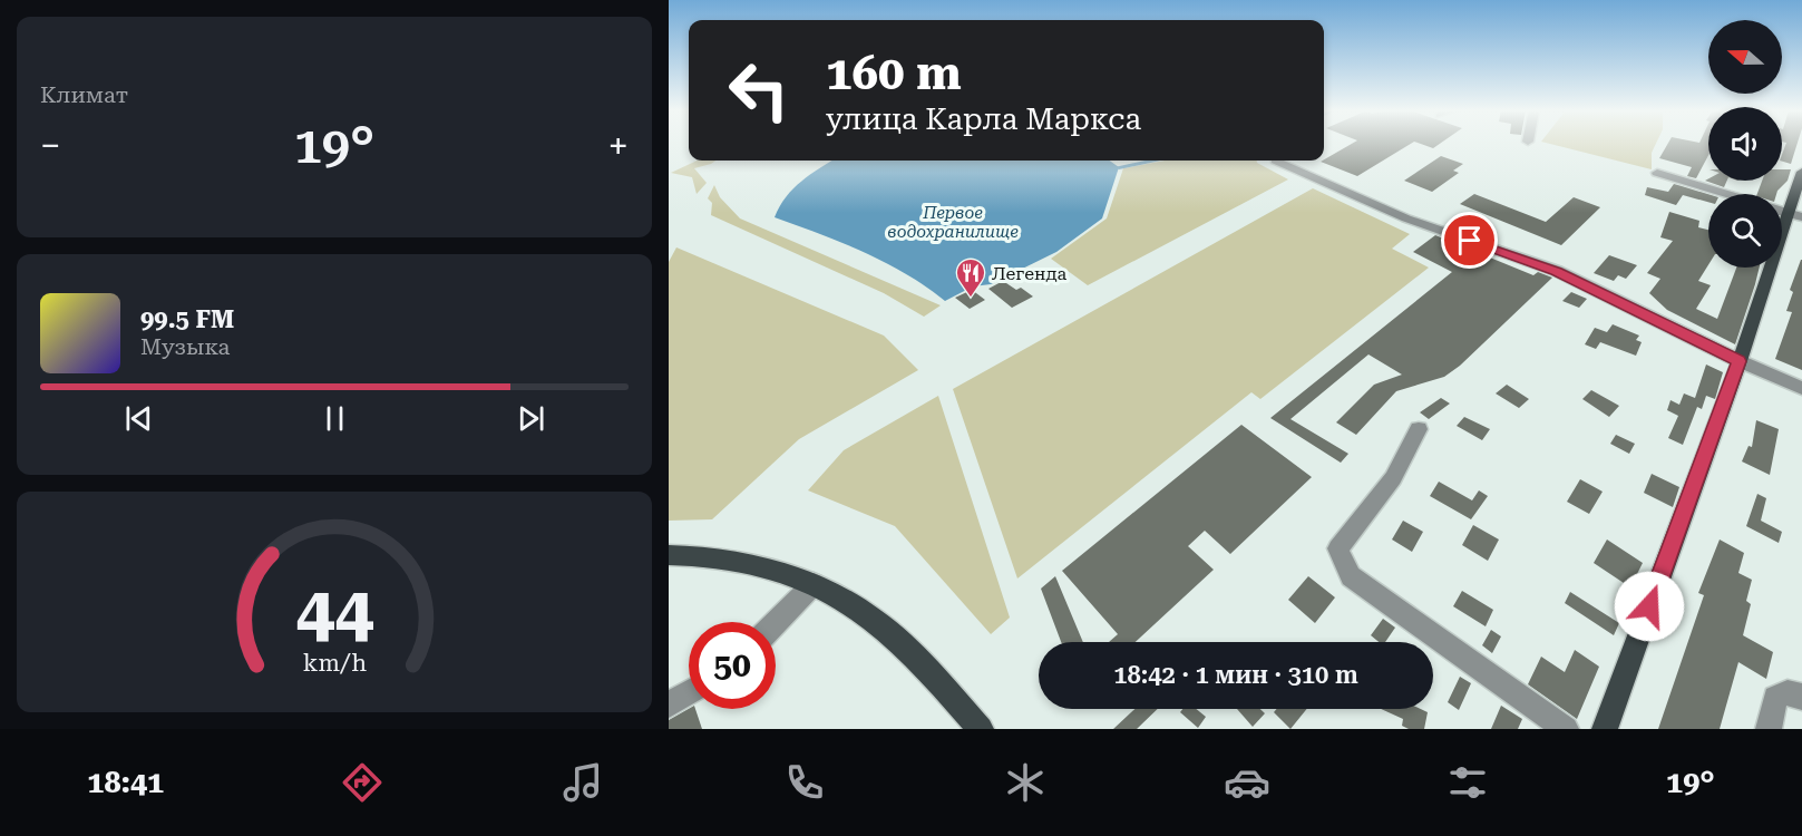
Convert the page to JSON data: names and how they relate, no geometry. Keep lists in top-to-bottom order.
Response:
{
  "water": ["Первое водохранилище"],
  "places": {
    "restaurant": ["Легенда"]
  },
  "north": "left",
  "page": {
    "tile": "Климат",
    "turn": ["160 m", "улица Карла Маркса"],
    "heat": ["−", "19°", "+"],
    "song": ["99.5 FM", "Музыка"],
    "limit": "50",
    "trip": "18:42 · 1 мин · 310 m",
    "tabs": ["18:41", "19°"],
    "gauge": ["44", "km/h"]
  }
}
